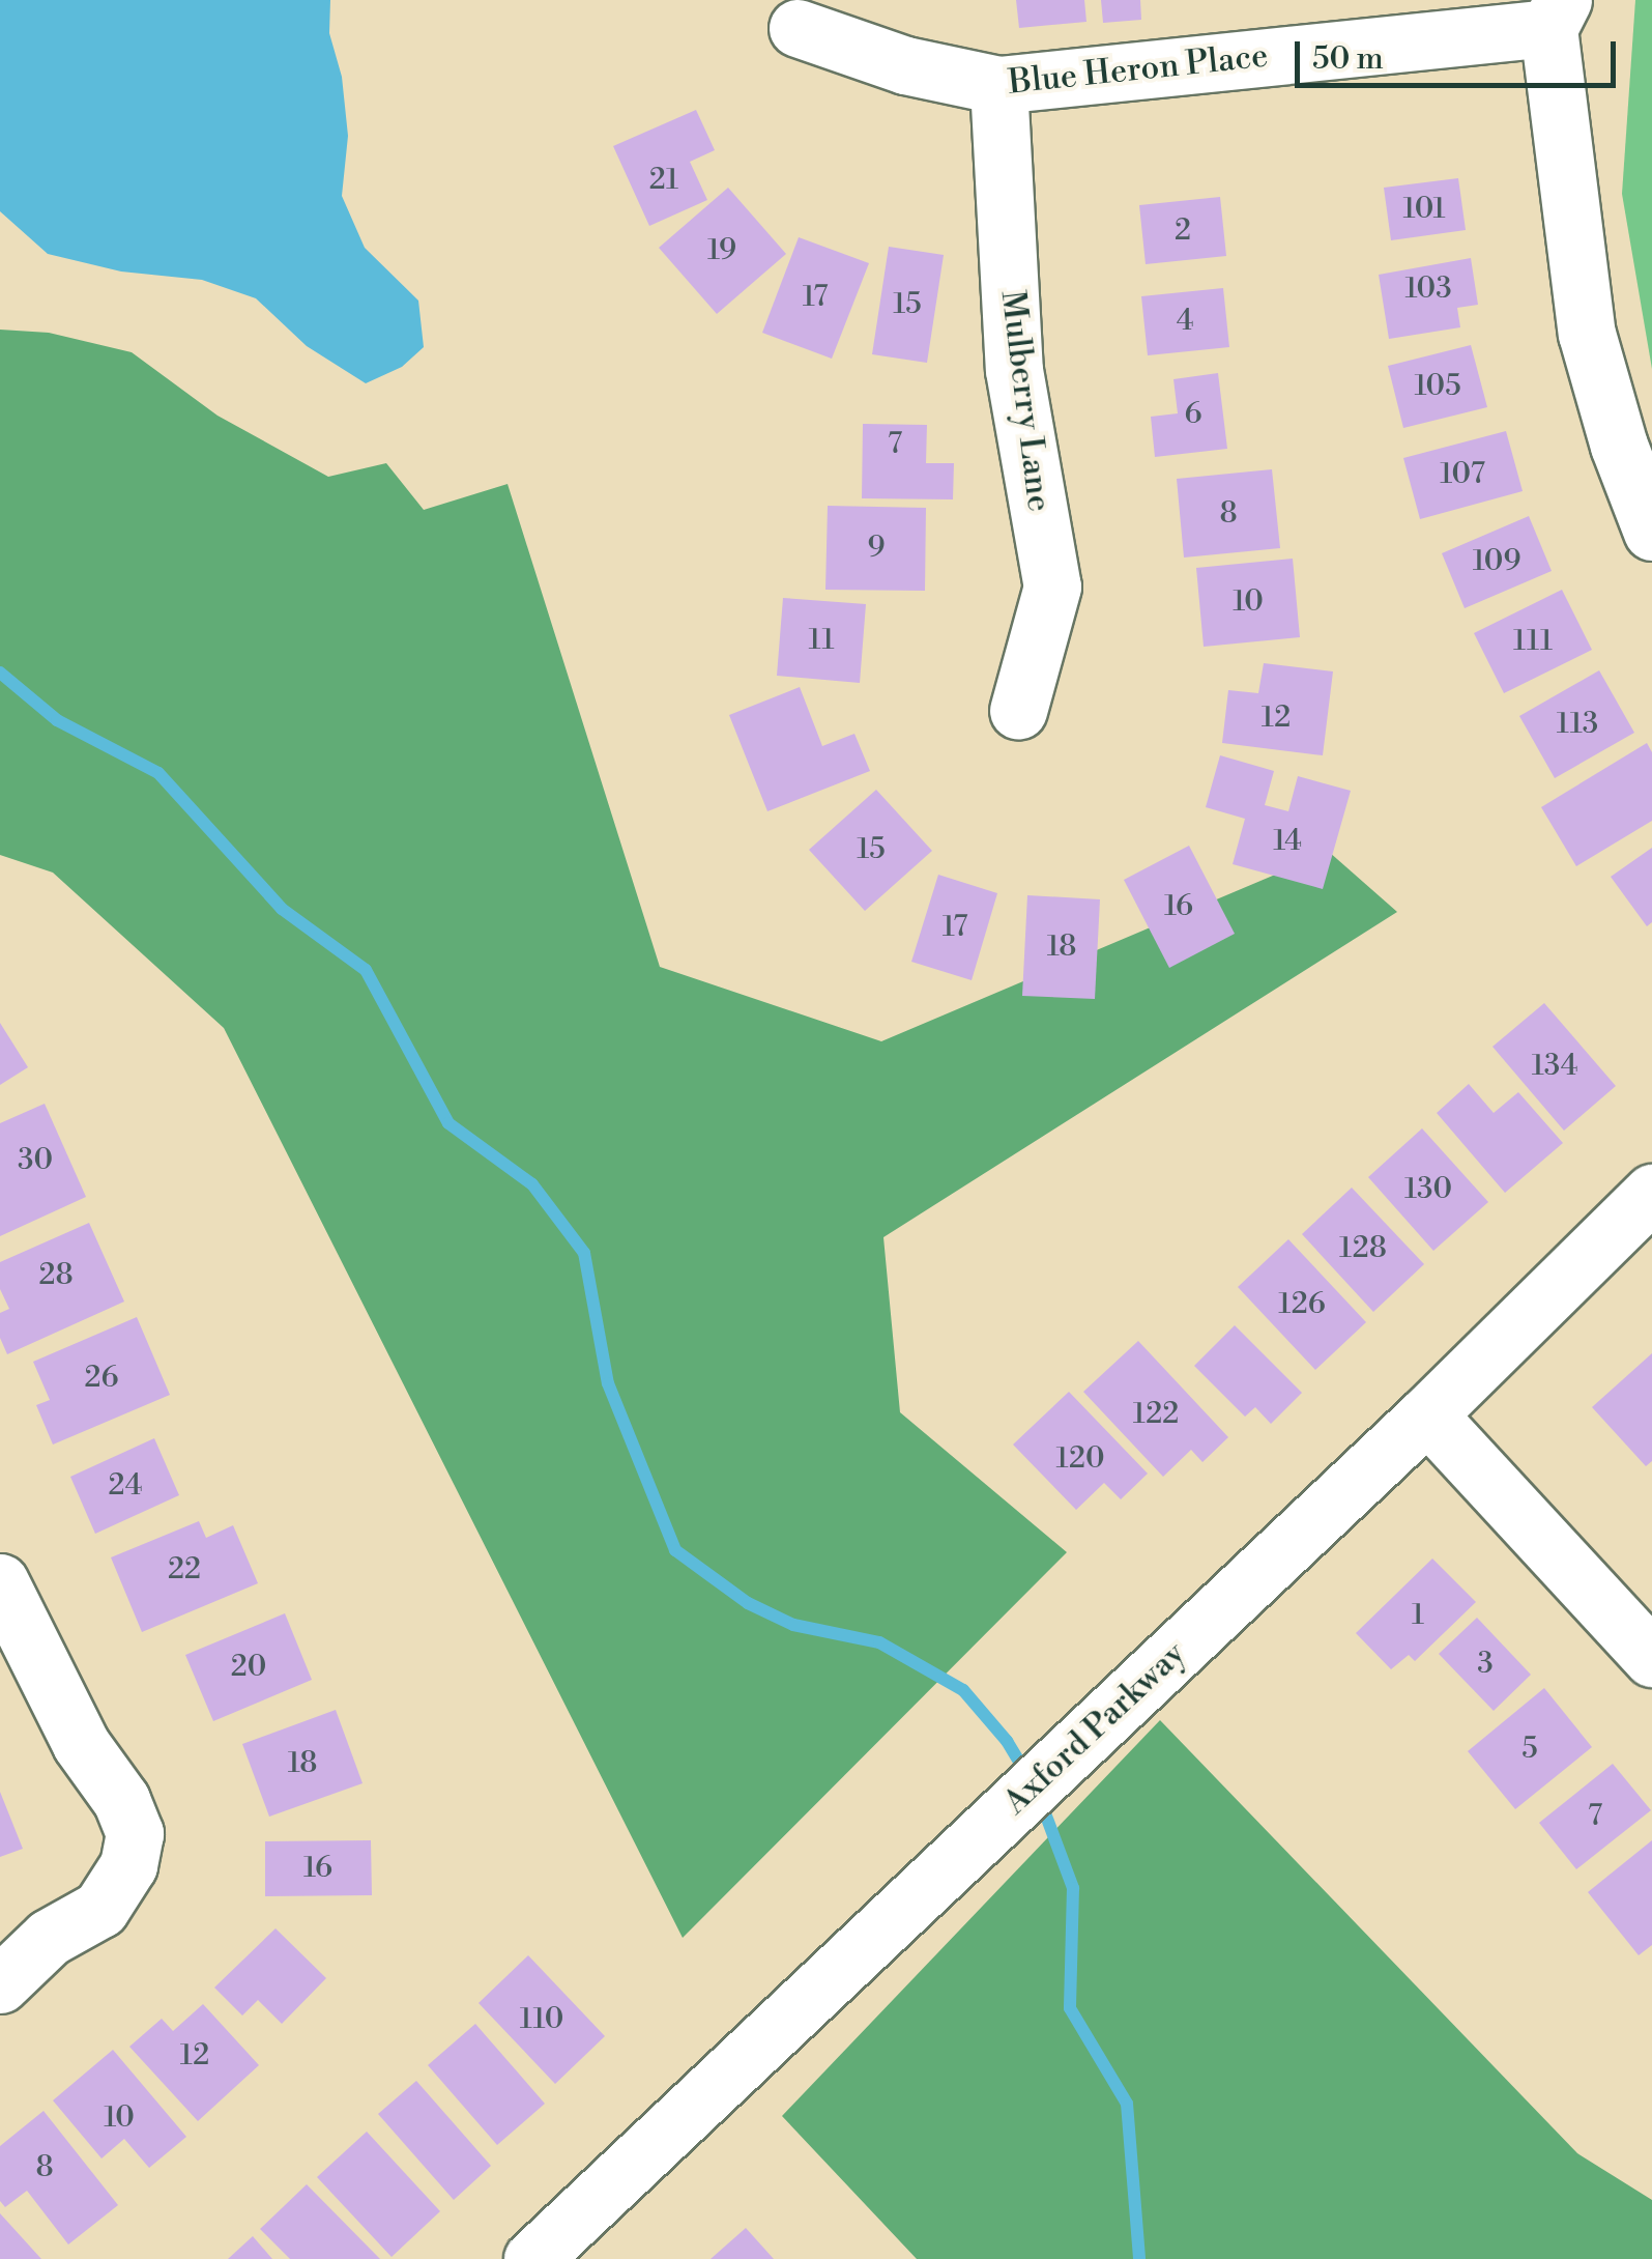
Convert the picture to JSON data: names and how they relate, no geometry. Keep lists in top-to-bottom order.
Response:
{
  "streets": {
    "street": ["Blue Heron Place", "Mulberry Lane", "Axford Parkway"]
  },
  "crossings": [
    ["Blue Heron Place", "Mulberry Lane"]
  ],
  "house_numbers": [
    "21",
    "101",
    "2",
    "19",
    "103",
    "17",
    "15",
    "4",
    "105",
    "6",
    "7",
    "107",
    "8",
    "9",
    "109",
    "10",
    "11",
    "111",
    "12",
    "113",
    "14",
    "15",
    "16",
    "17",
    "18",
    "134",
    "30",
    "130",
    "128",
    "28",
    "126",
    "26",
    "122",
    "120",
    "24",
    "22",
    "1",
    "3",
    "20",
    "5",
    "18",
    "7",
    "16",
    "110",
    "12",
    "10",
    "8"
  ],
  "scale_bar": "50 m"
}
